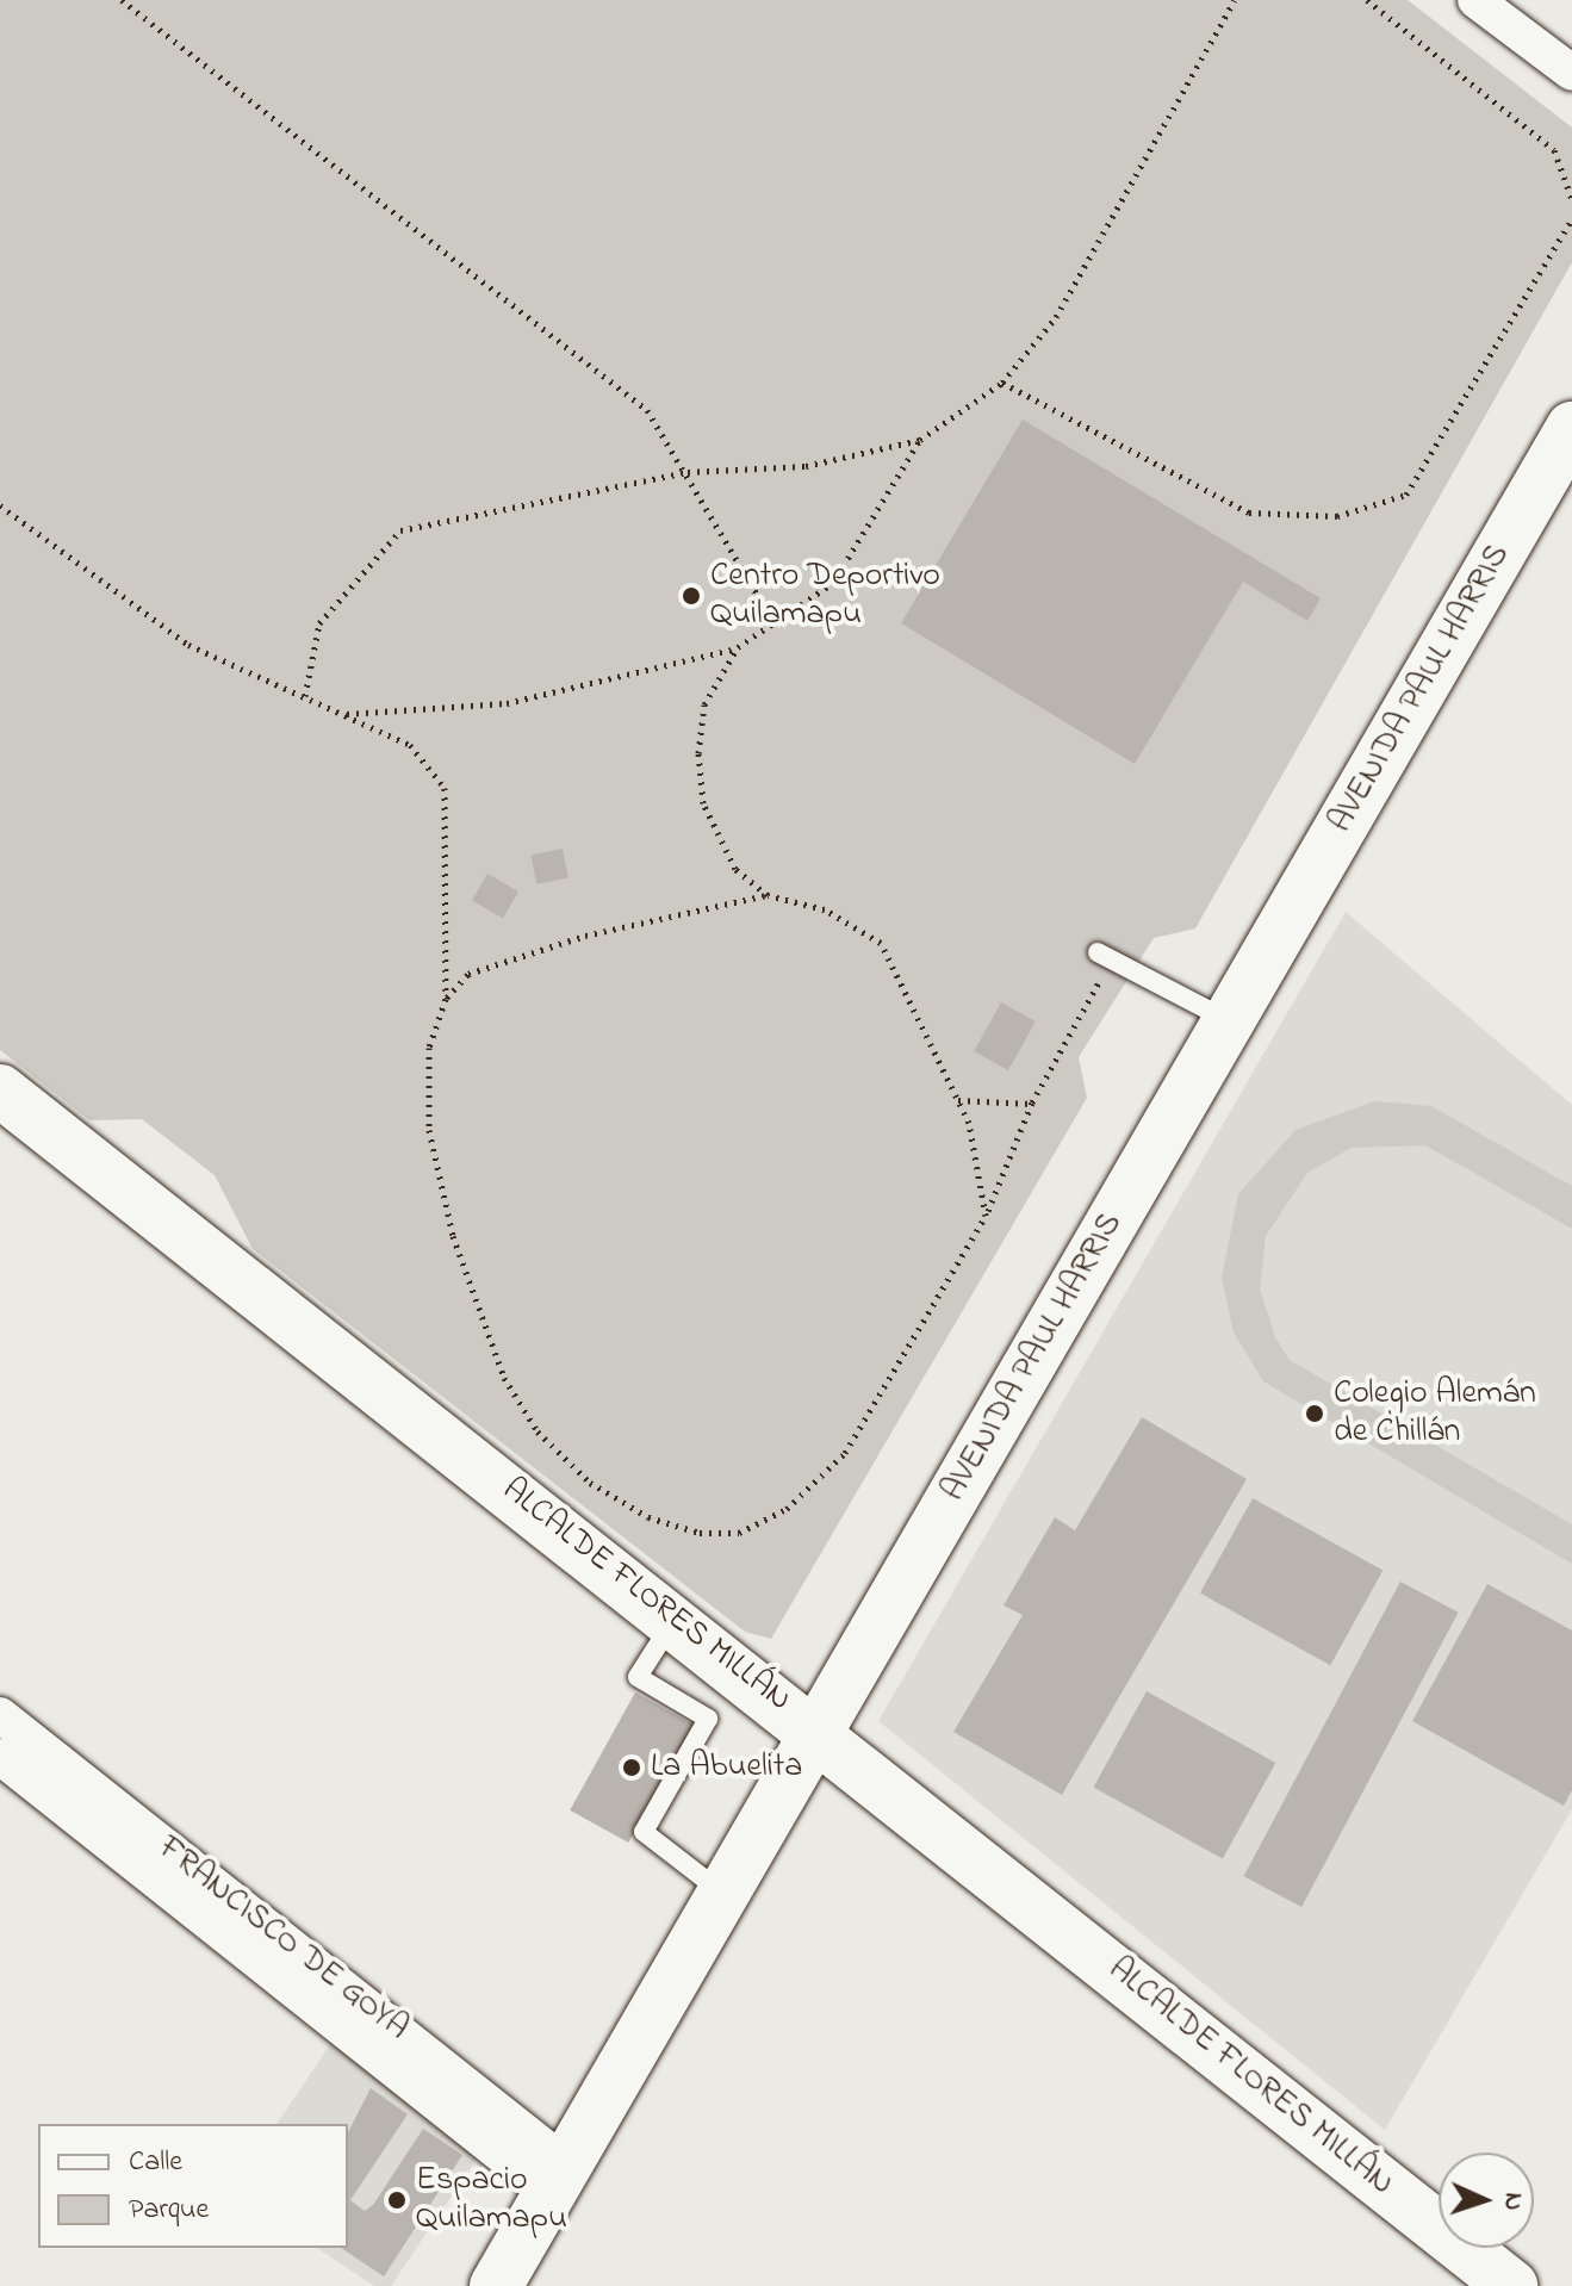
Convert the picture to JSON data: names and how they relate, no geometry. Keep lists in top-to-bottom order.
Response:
{
  "streets": {
    "main road": ["AVENIDA PAUL HARRIS", "ALCALDE FLORES MILLÁN"],
    "street": ["FRANCISCO DE GOYA"]
  },
  "crossings": [
    ["AVENIDA PAUL HARRIS", "ALCALDE FLORES MILLÁN"],
    ["AVENIDA PAUL HARRIS", "FRANCISCO DE GOYA"]
  ],
  "places": [
    "Centro Deportivo Quilamapu",
    "Colegio Alemán de Chillán",
    "La Abuelita",
    "Espacio Quilamapu"
  ],
  "legend": ["Calle", "Parque"],
  "north": "right"
}
